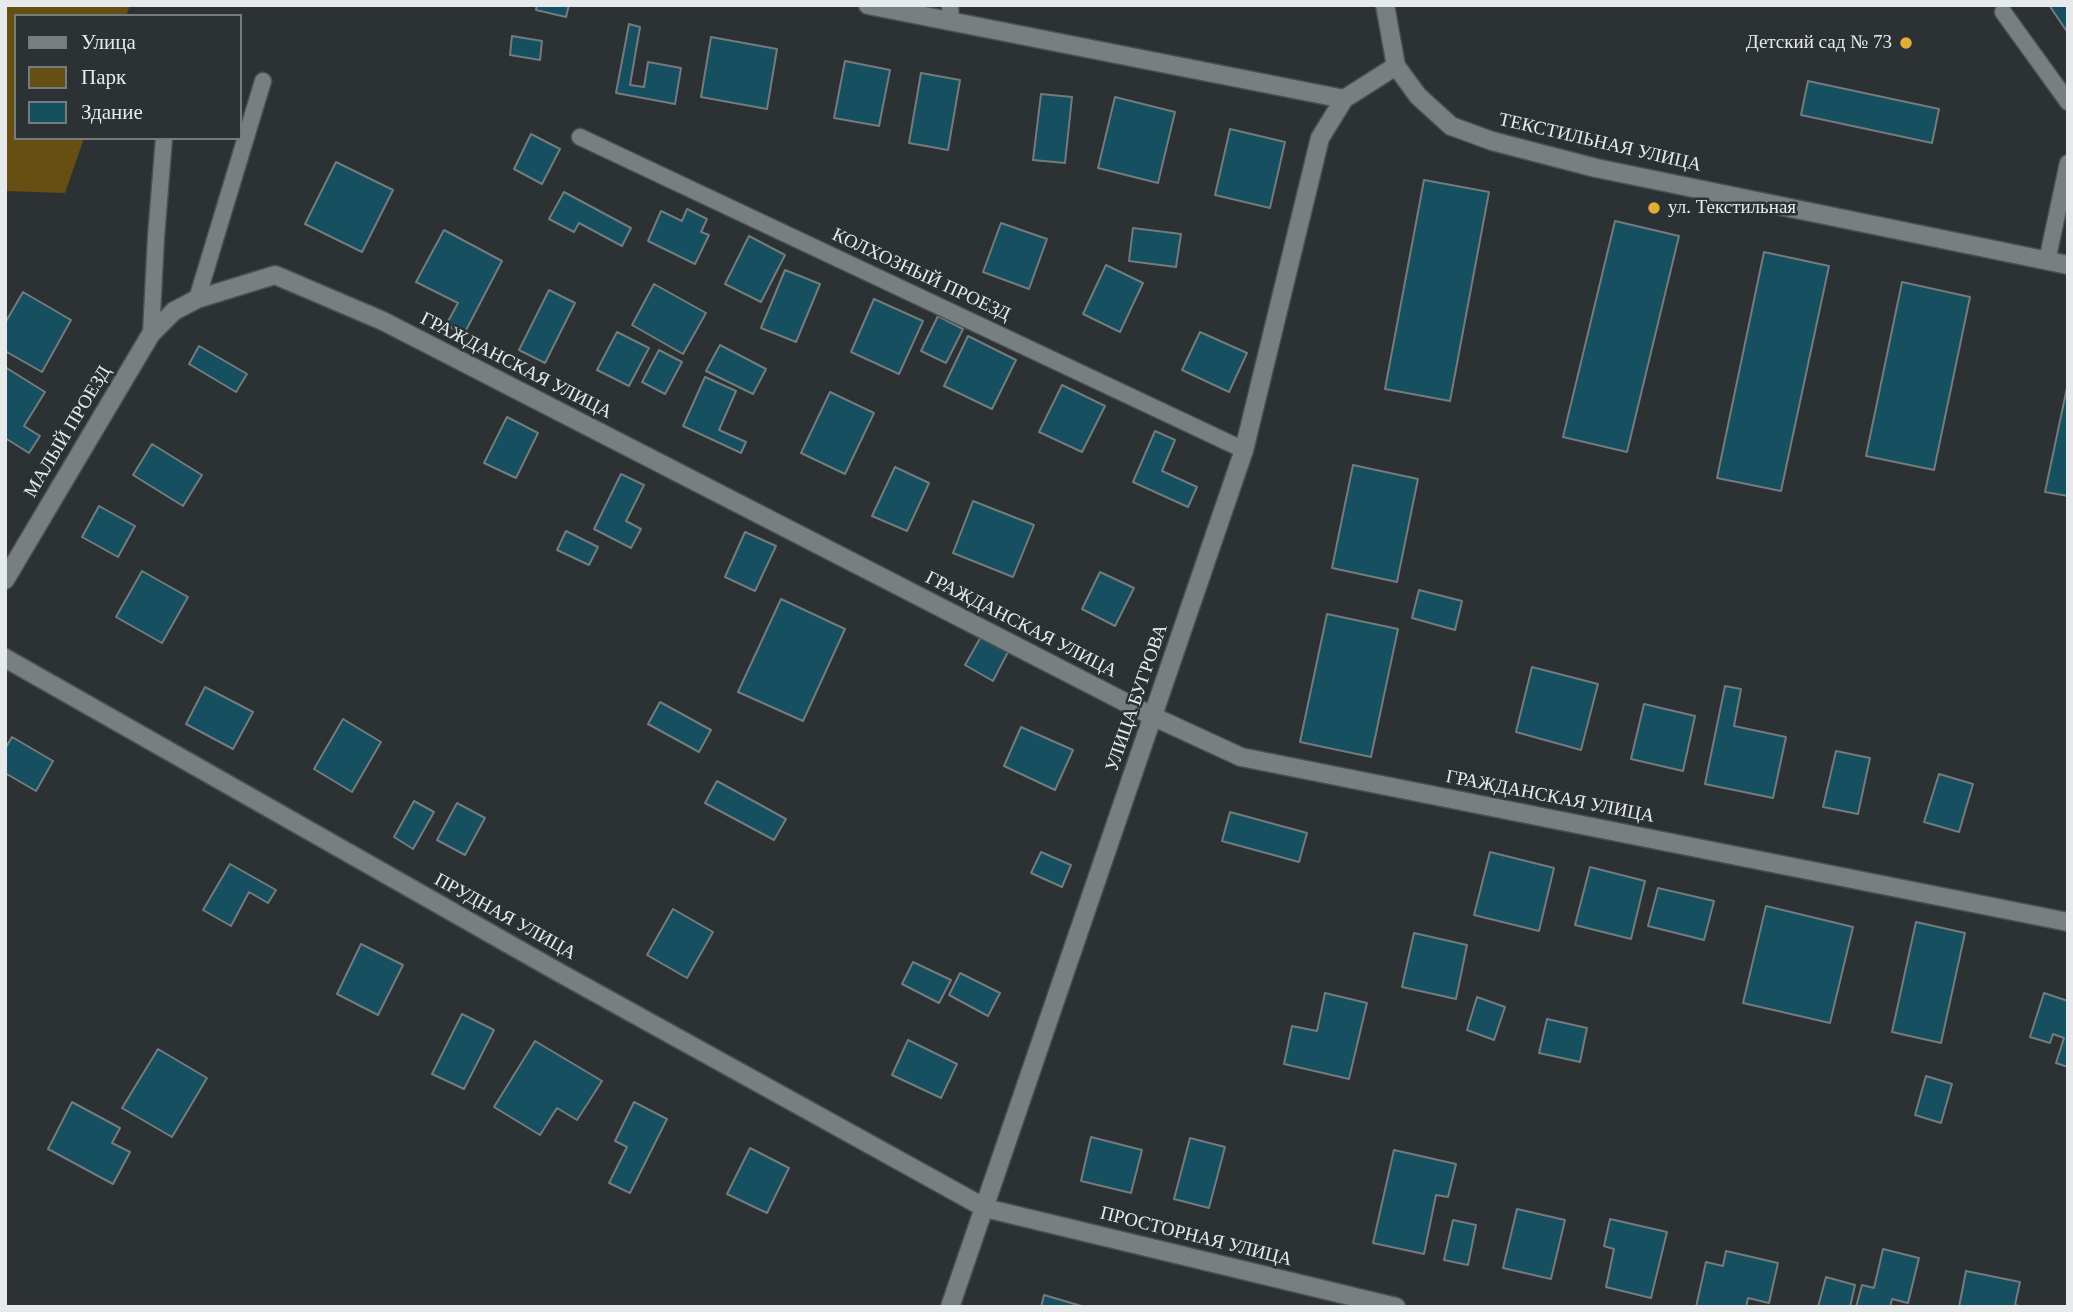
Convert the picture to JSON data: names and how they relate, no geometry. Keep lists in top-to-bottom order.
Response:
{
  "streets": {
    "street": [
      "ТЕКСТИЛЬНАЯ УЛИЦА",
      "ГРАЖДАНСКАЯ УЛИЦА",
      "МАЛЫЙ ПРОЕЗД",
      "УЛИЦА БУГРОВА",
      "ПРУДНАЯ УЛИЦА",
      "ПРОСТОРНАЯ УЛИЦА"
    ],
    "lane": ["КОЛХОЗНЫЙ ПРОЕЗД"]
  },
  "crossings": [
    ["КОЛХОЗНЫЙ ПРОЕЗД", "УЛИЦА БУГРОВА"],
    ["ГРАЖДАНСКАЯ УЛИЦА", "МАЛЫЙ ПРОЕЗД"],
    ["ГРАЖДАНСКАЯ УЛИЦА", "УЛИЦА БУГРОВА"],
    ["УЛИЦА БУГРОВА", "ПРУДНАЯ УЛИЦА"],
    ["УЛИЦА БУГРОВА", "ПРОСТОРНАЯ УЛИЦА"],
    ["ПРУДНАЯ УЛИЦА", "ПРОСТОРНАЯ УЛИЦА"]
  ],
  "places": ["Детский сад № 73", "ул. Текстильная"],
  "legend": ["Улица", "Парк", "Здание"]
}
